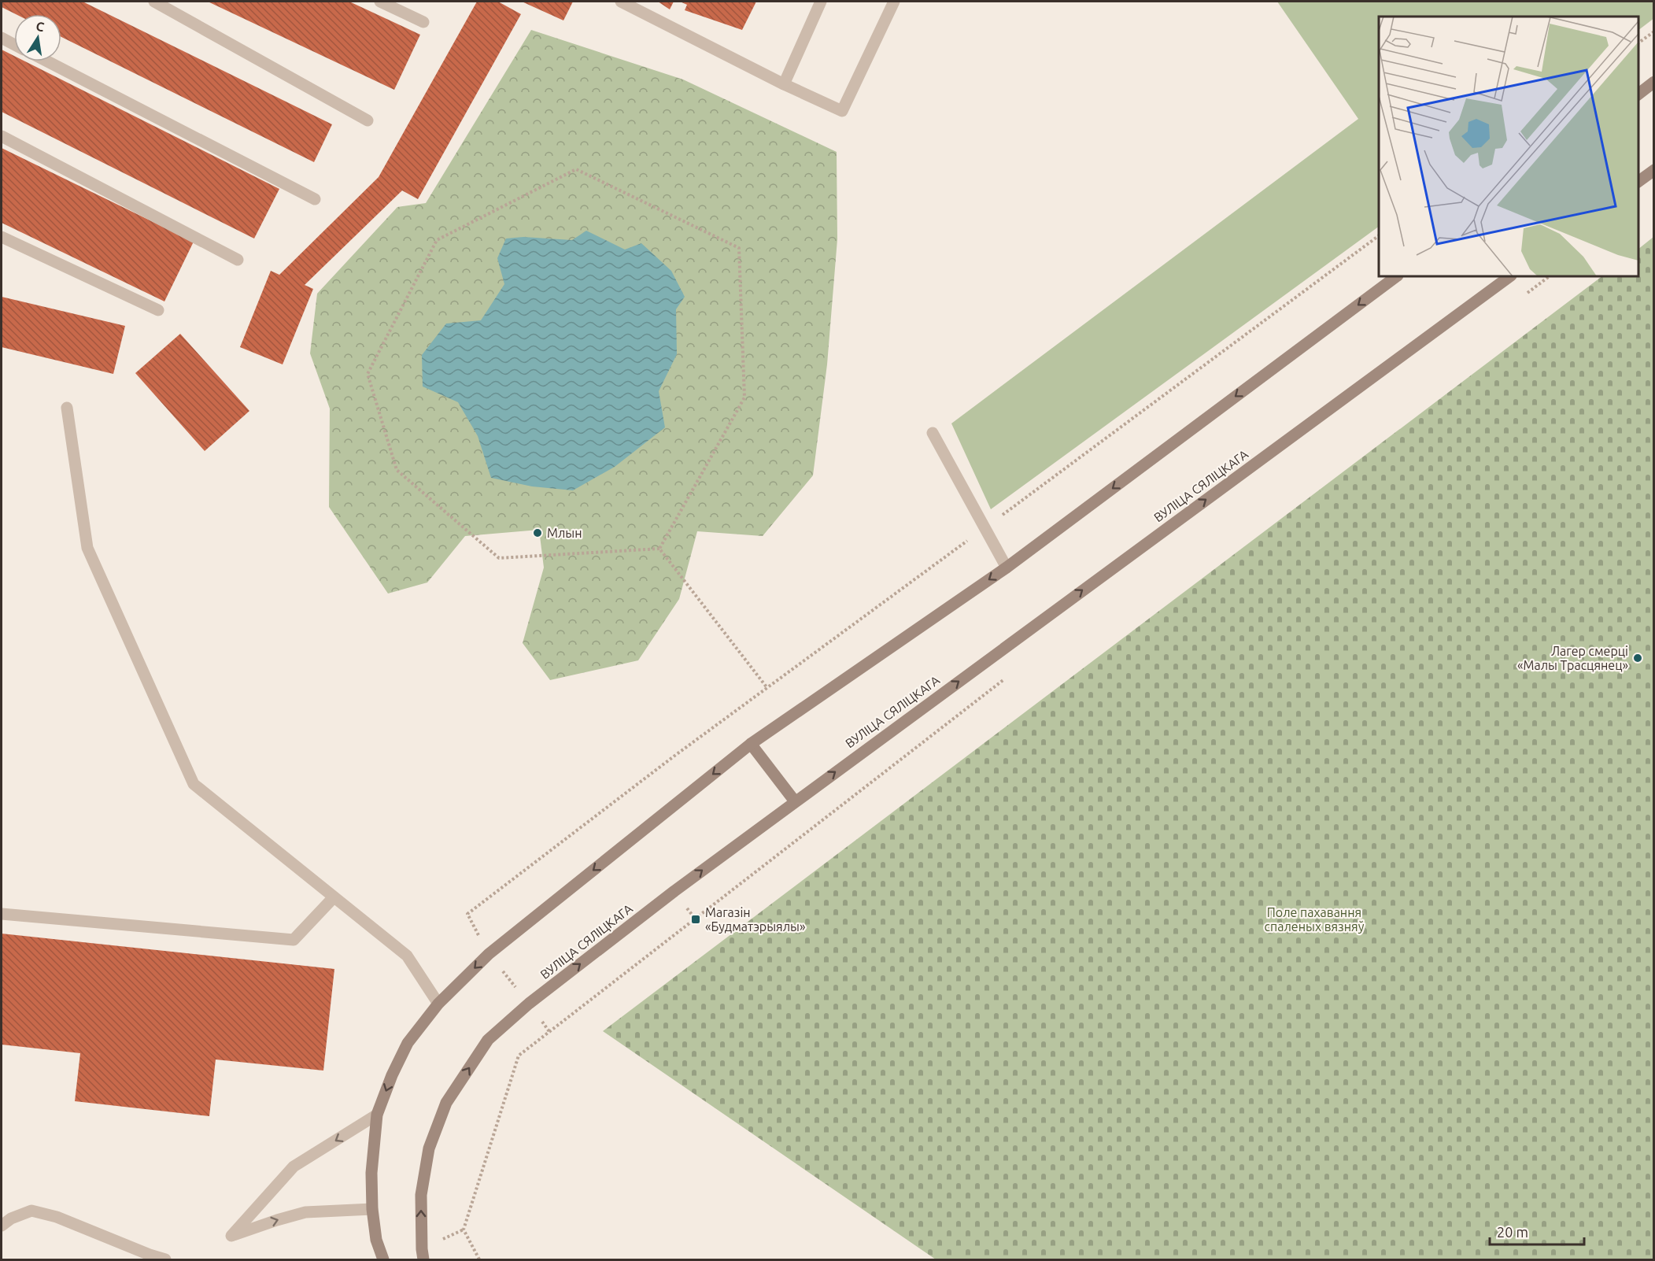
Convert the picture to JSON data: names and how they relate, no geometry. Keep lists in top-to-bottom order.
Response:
{
  "streets": {
    "main road": ["ВУЛІЦА СЯЛІЦКАГА"]
  },
  "parks": ["Поле пахавання спаленых вязняў"],
  "places": {
    "other": ["Млын", "Лагер смерці «Малы Трасцянец»"],
    "transit": ["Магазін «Будматэрыялы»"]
  },
  "scale_bar": "20 m",
  "north": "top"
}
